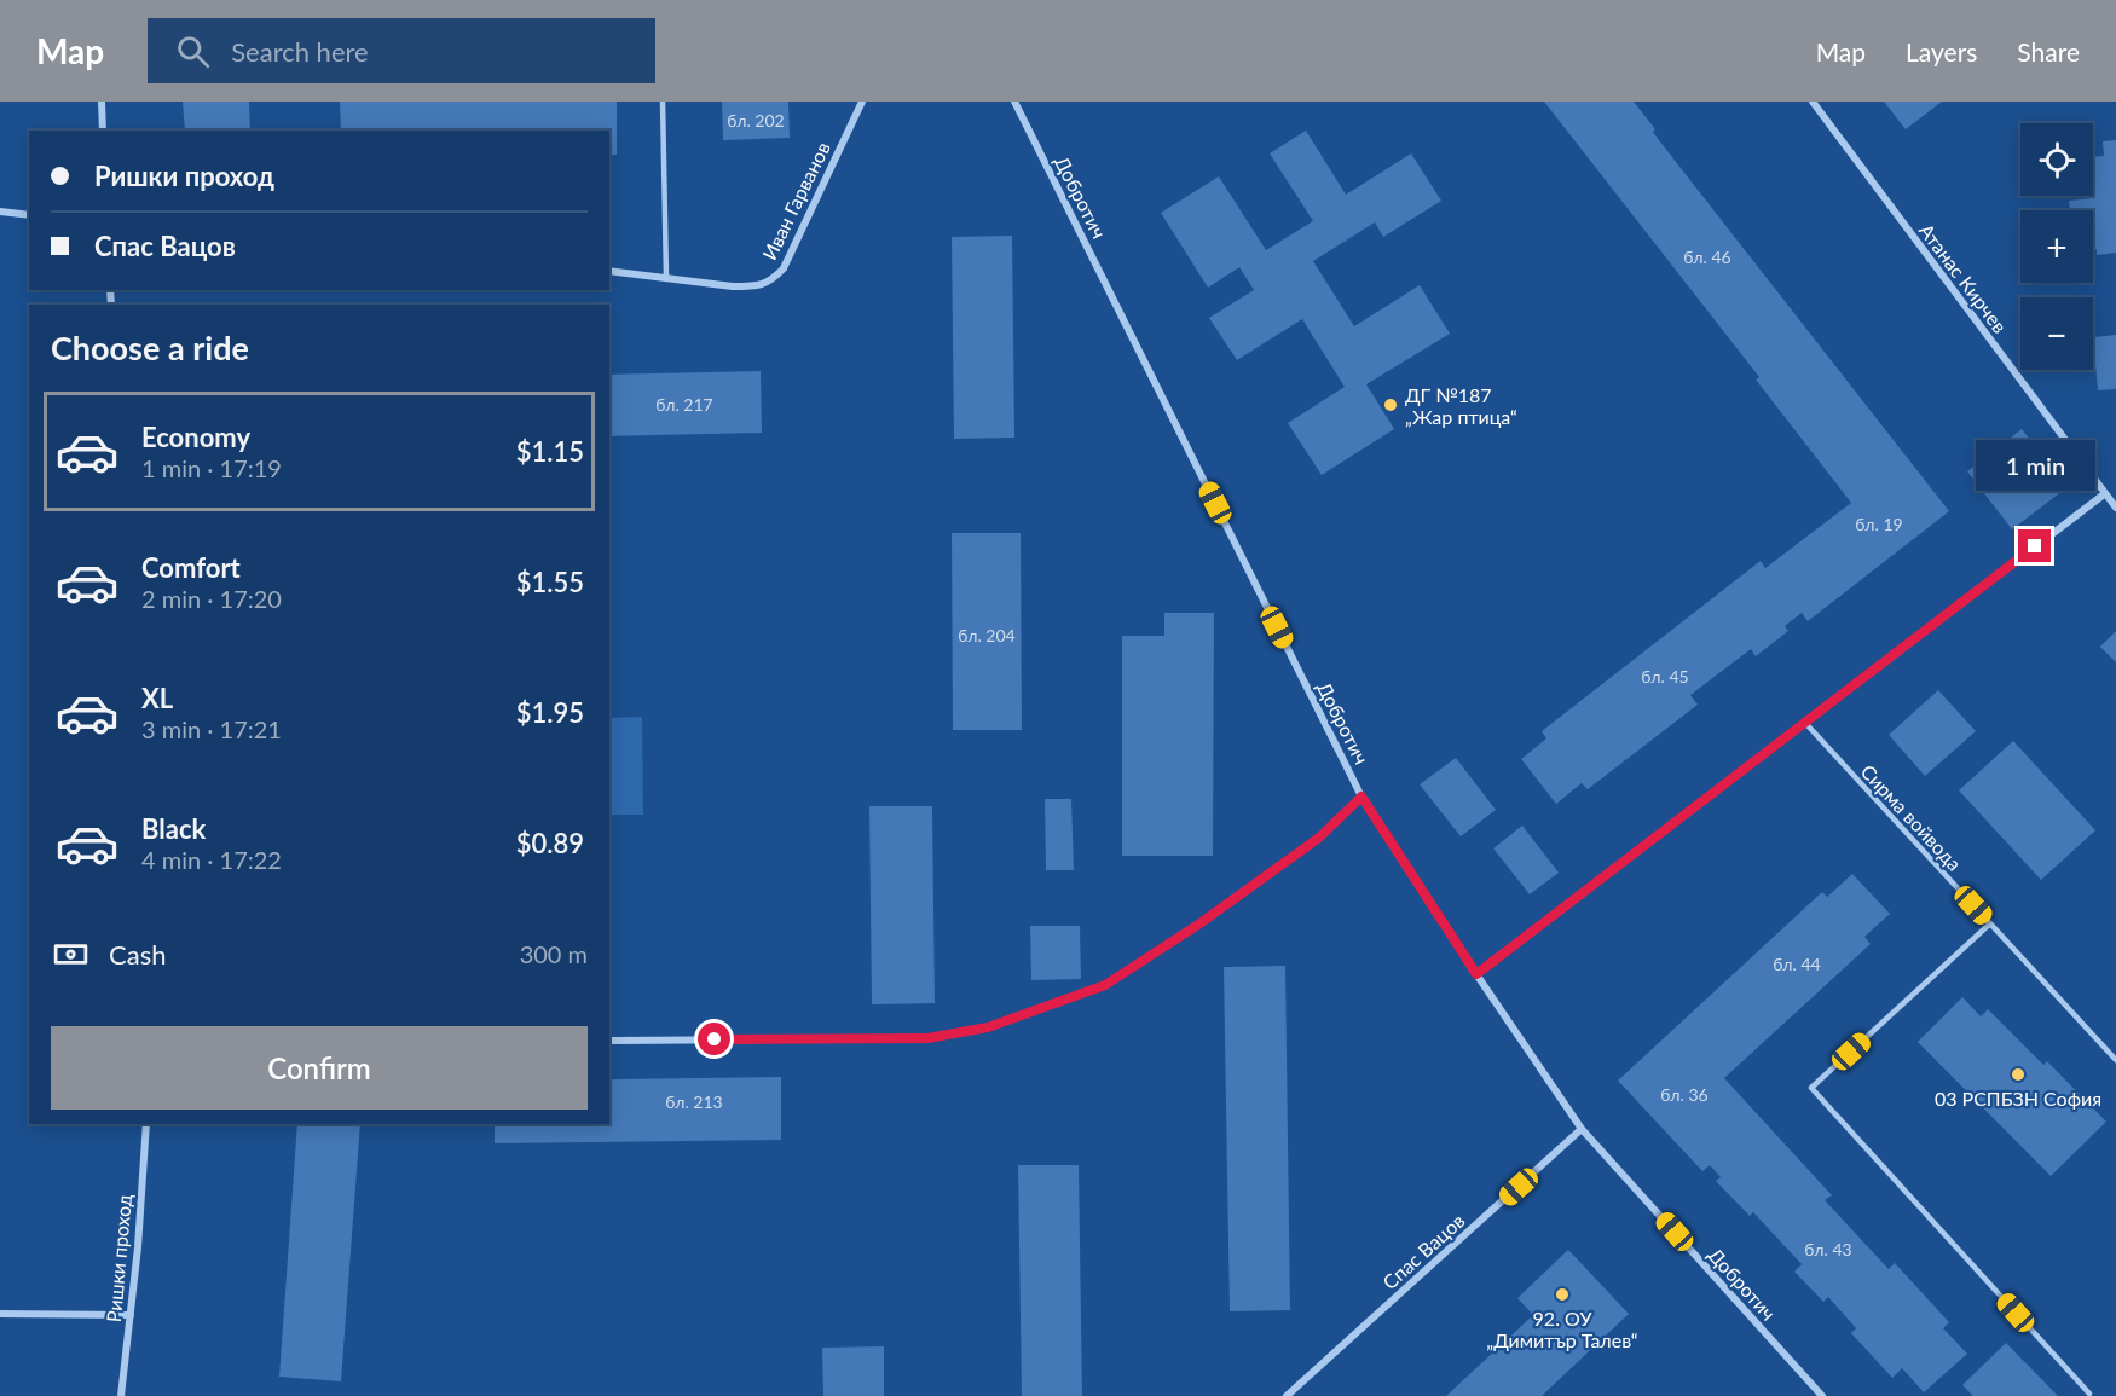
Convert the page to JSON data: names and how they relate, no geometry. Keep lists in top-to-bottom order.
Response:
{
  "streets": {
    "street": [
      "Добротич",
      "Иван Гарванов",
      "Атанас Кирчев",
      "Спас Вацов",
      "Ришки проход"
    ],
    "lane": ["Сирма войвода"]
  },
  "crossings": [
    ["Добротич", "Спас Вацов"]
  ],
  "places": ["ДГ №187 „Жар птица“", "03 РСПБЗН София", "92. ОУ „Димитър Талев“"],
  "house_numbers": [
    "бл. 202",
    "бл. 46",
    "бл. 217",
    "бл. 19",
    "бл. 204",
    "бл. 45",
    "бл. 44",
    "бл. 36",
    "бл. 213",
    "бл. 43"
  ],
  "page": {
    "header": "Map",
    "search": "Search here",
    "nav": ["Map", "Layers", "Share"],
    "map_buttons": ["+", "−"],
    "banner": ["Ришки проход", "Спас Вацов"],
    "heading": "Choose a ride",
    "list": [
      {
        "name": "Economy",
        "note": "1 min · 17:19",
        "value": "$1.15"
      },
      {
        "name": "Comfort",
        "note": "2 min · 17:20",
        "value": "$1.55"
      },
      {
        "name": "XL",
        "note": "3 min · 17:21",
        "value": "$1.95"
      },
      {
        "name": "Black",
        "note": "4 min · 17:22",
        "value": "$0.89"
      }
    ],
    "bubble": "1 min",
    "pay": ["Cash", "300 m"],
    "buttons": "Confirm"
  }
}
